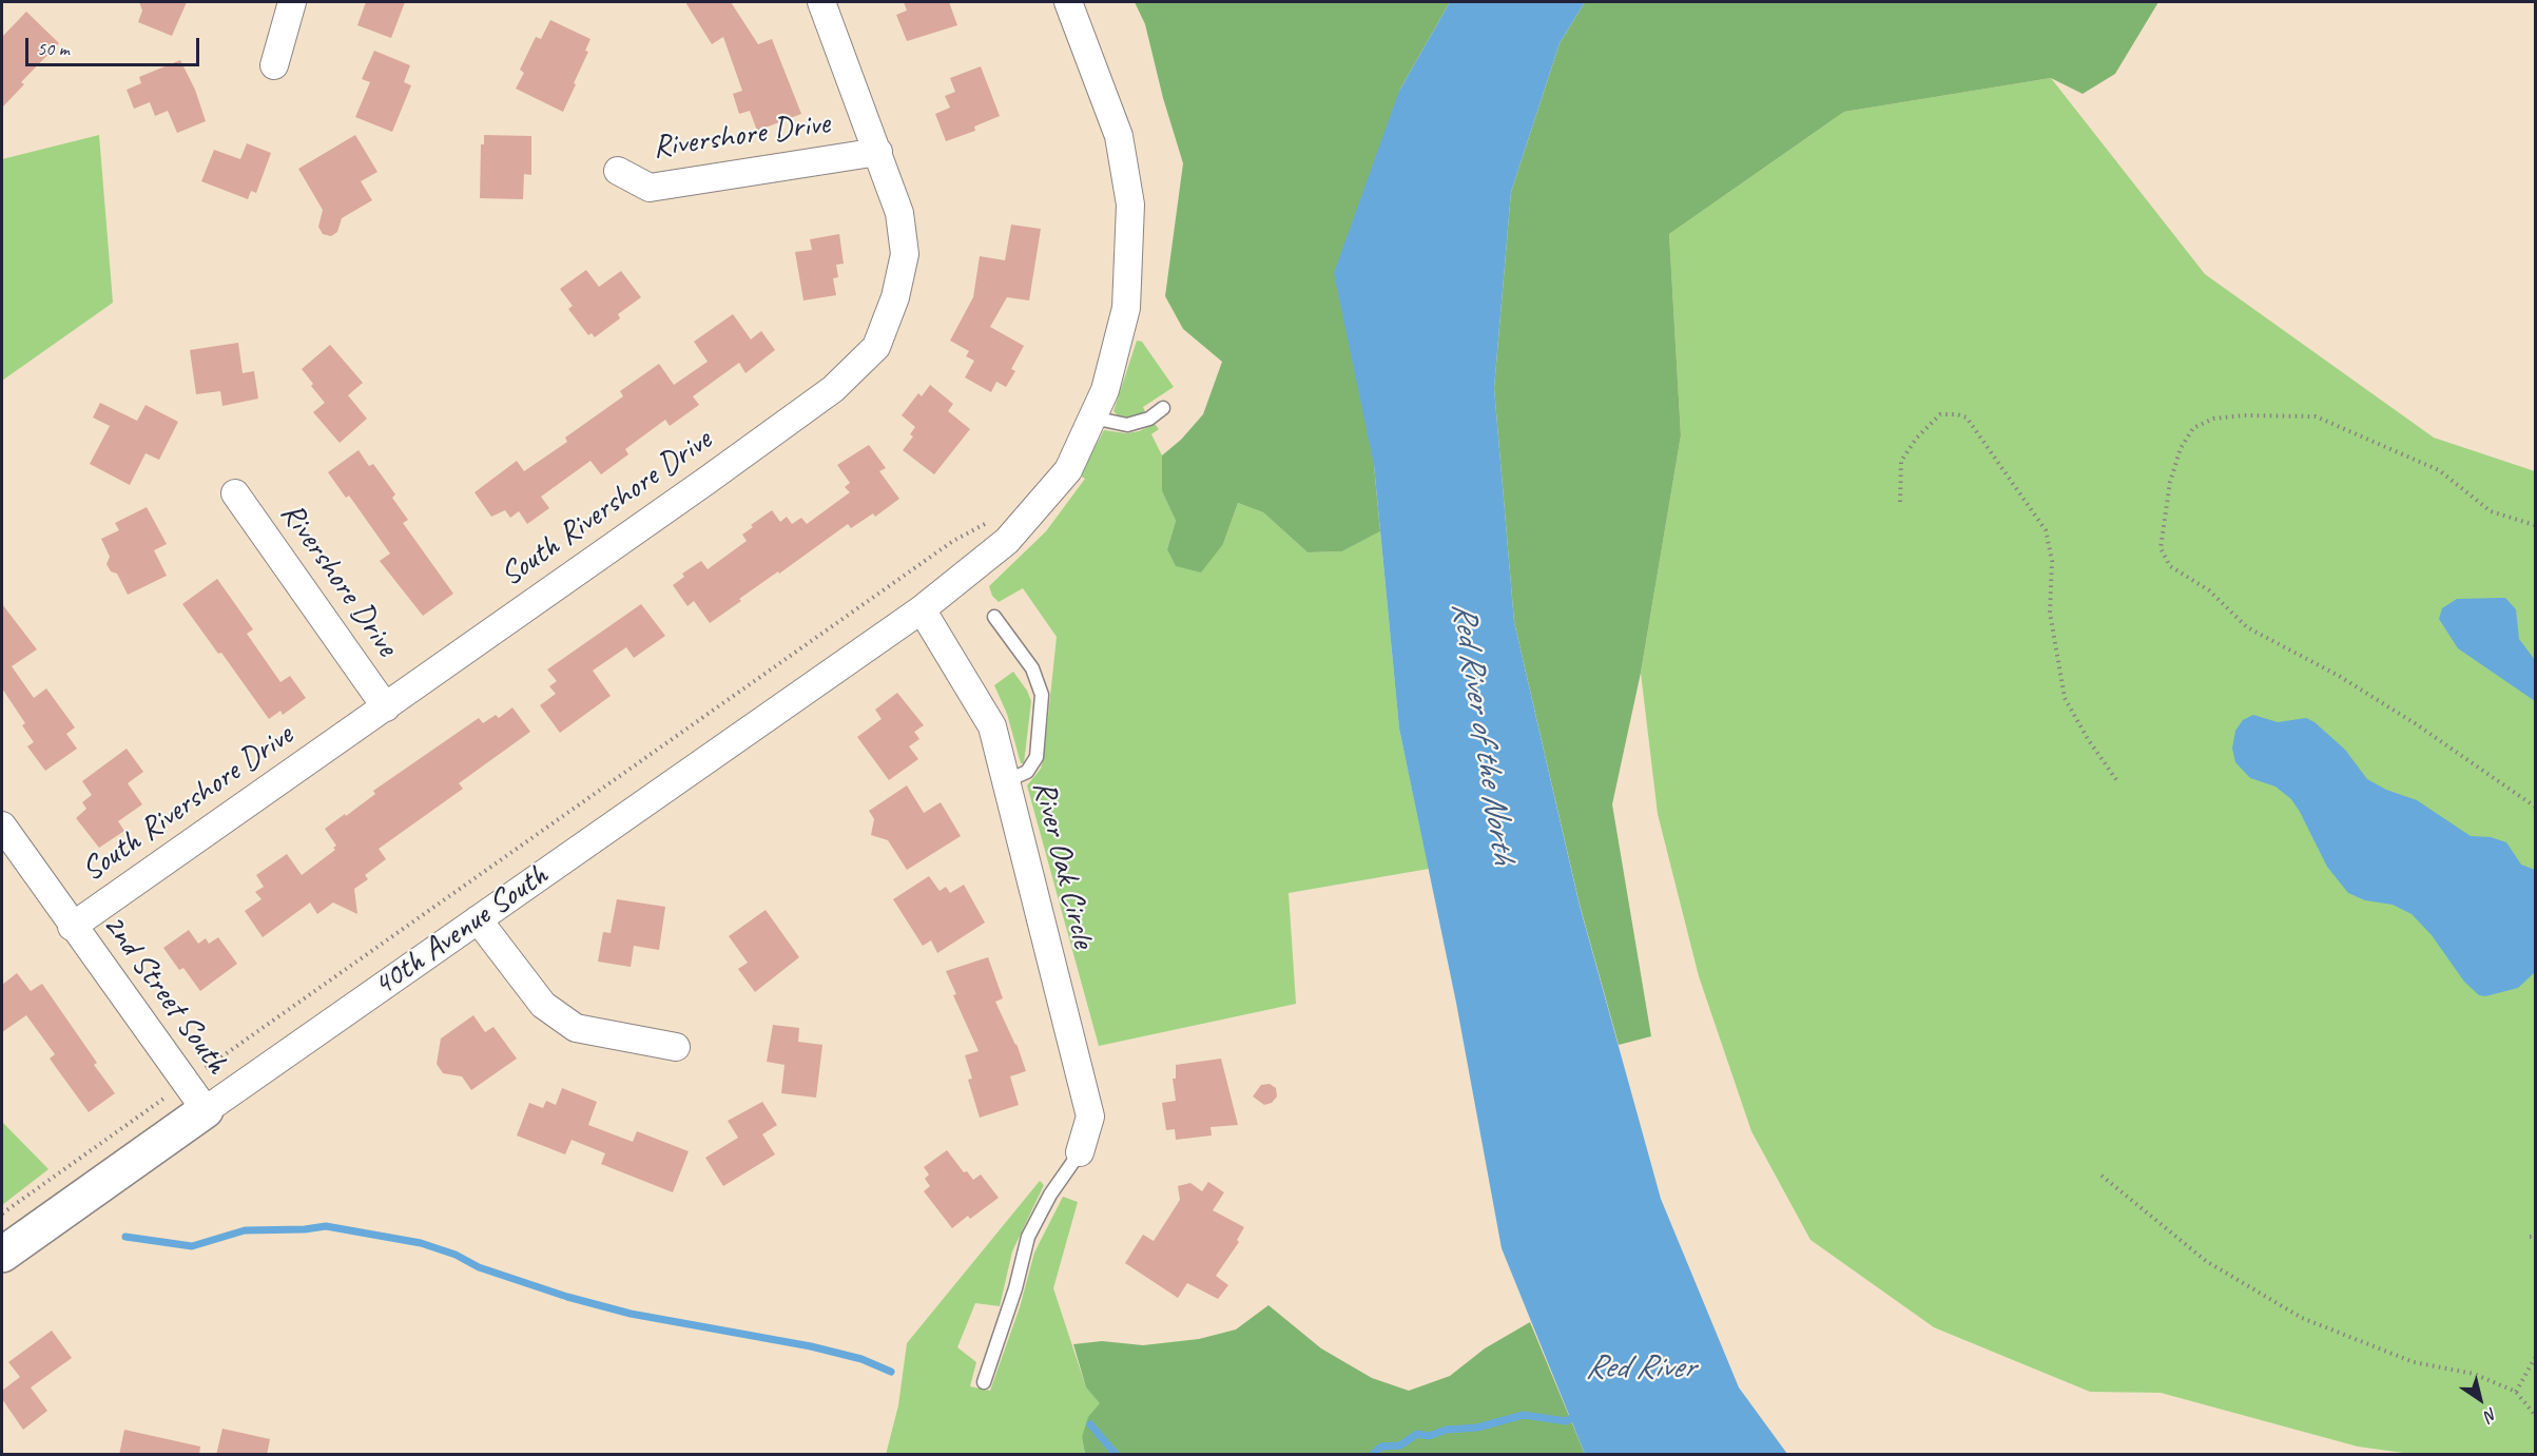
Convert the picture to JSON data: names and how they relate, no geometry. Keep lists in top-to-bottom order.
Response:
{
  "streets": {
    "street": [
      "Rivershore Drive",
      "South Rivershore Drive",
      "River Oak Circle",
      "40th Avenue South",
      "2nd Street South"
    ]
  },
  "crossings": [
    ["Rivershore Drive", "South Rivershore Drive"],
    ["South Rivershore Drive", "2nd Street South"],
    ["River Oak Circle", "40th Avenue South"],
    ["40th Avenue South", "2nd Street South"]
  ],
  "water": ["Red River of the North", "Red River"],
  "scale_bar": "50 m",
  "north": "bottom right"
}
